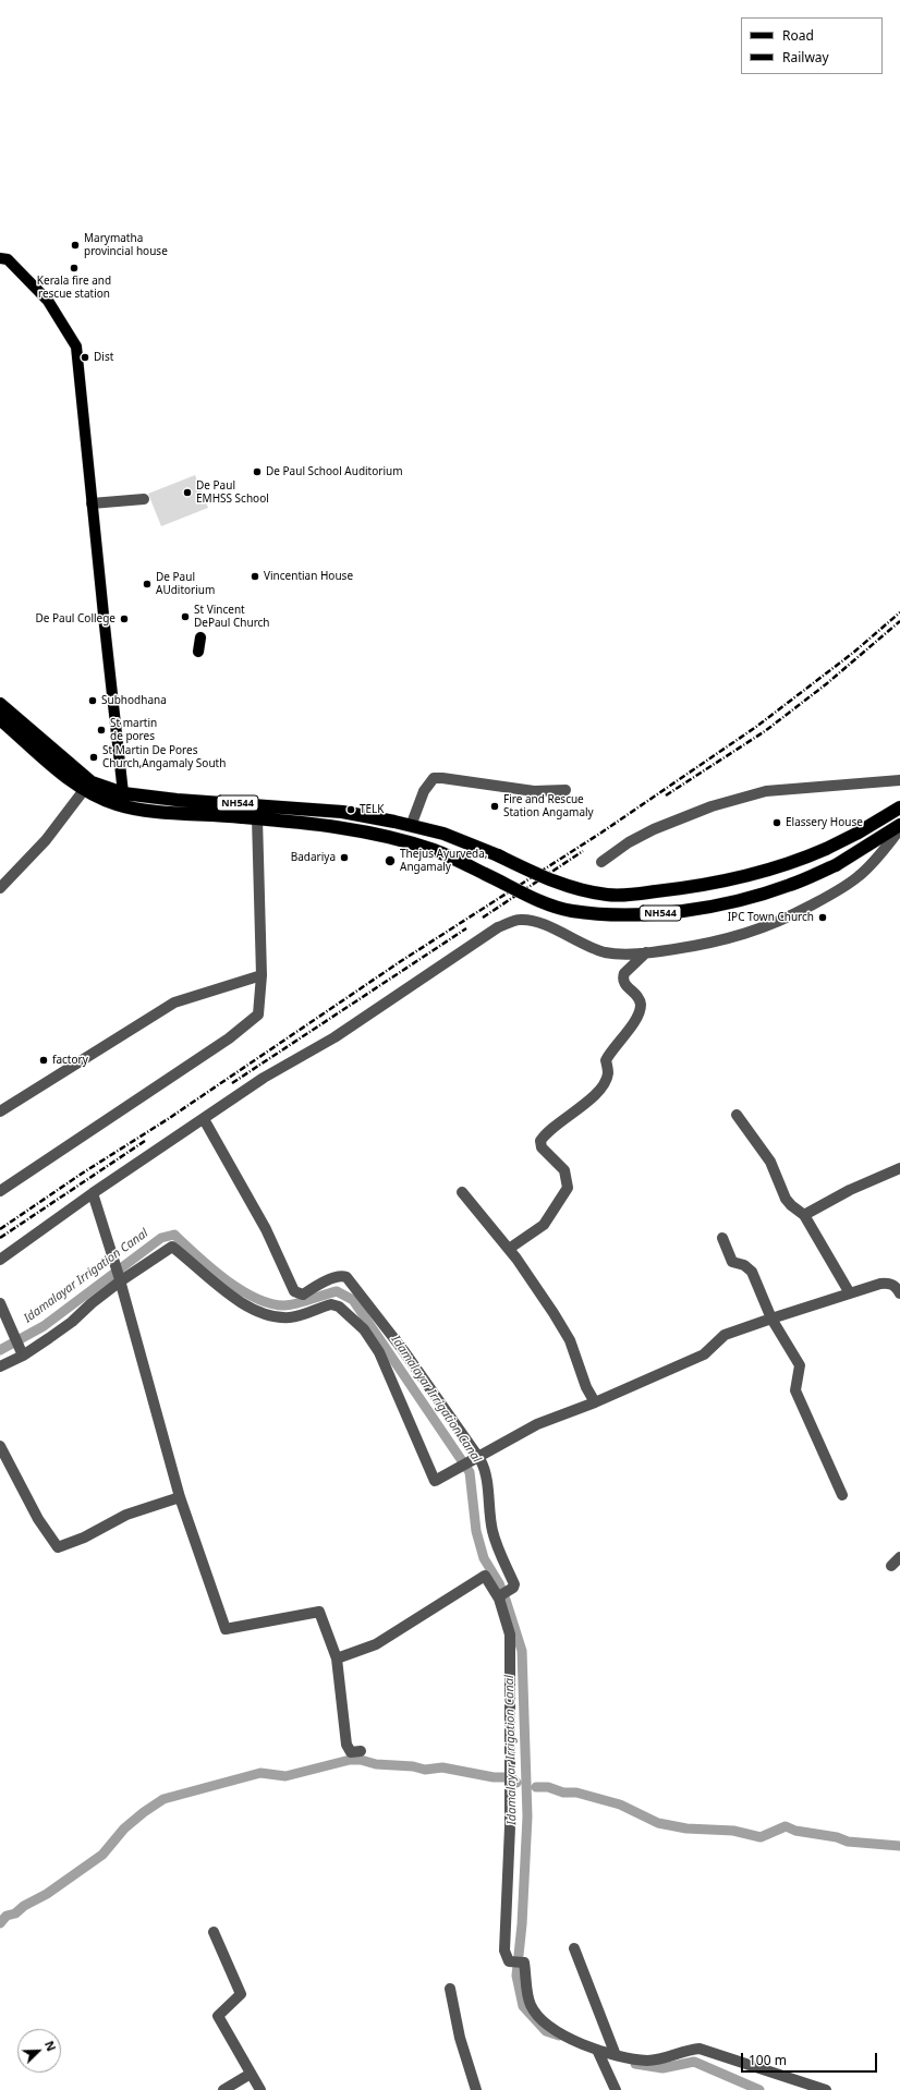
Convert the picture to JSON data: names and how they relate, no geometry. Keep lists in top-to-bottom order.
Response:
{
  "streets": {
    "highway": ["NH544"]
  },
  "water": ["Idamalayar Irrigation Canal"],
  "places": [
    "Marymatha provincial house",
    "Kerala fire and rescue station",
    "Dist",
    "De Paul School Auditorium",
    "De Paul EMHSS School",
    "Vincentian House",
    "De Paul AUditorium",
    "St Vincent DePaul Church",
    "De Paul College",
    "Subhodhana",
    "St martin de pores",
    "St Martin De Pores Church,Angamaly South",
    "Fire and Rescue Station Angamaly",
    "TELK",
    "Elassery House",
    "Badariya",
    "Thejus Ayurveda, Angamaly",
    "IPC Town Church",
    "factory"
  ],
  "legend": ["Road", "Railway"],
  "scale_bar": "100 m",
  "north": "top right"
}
